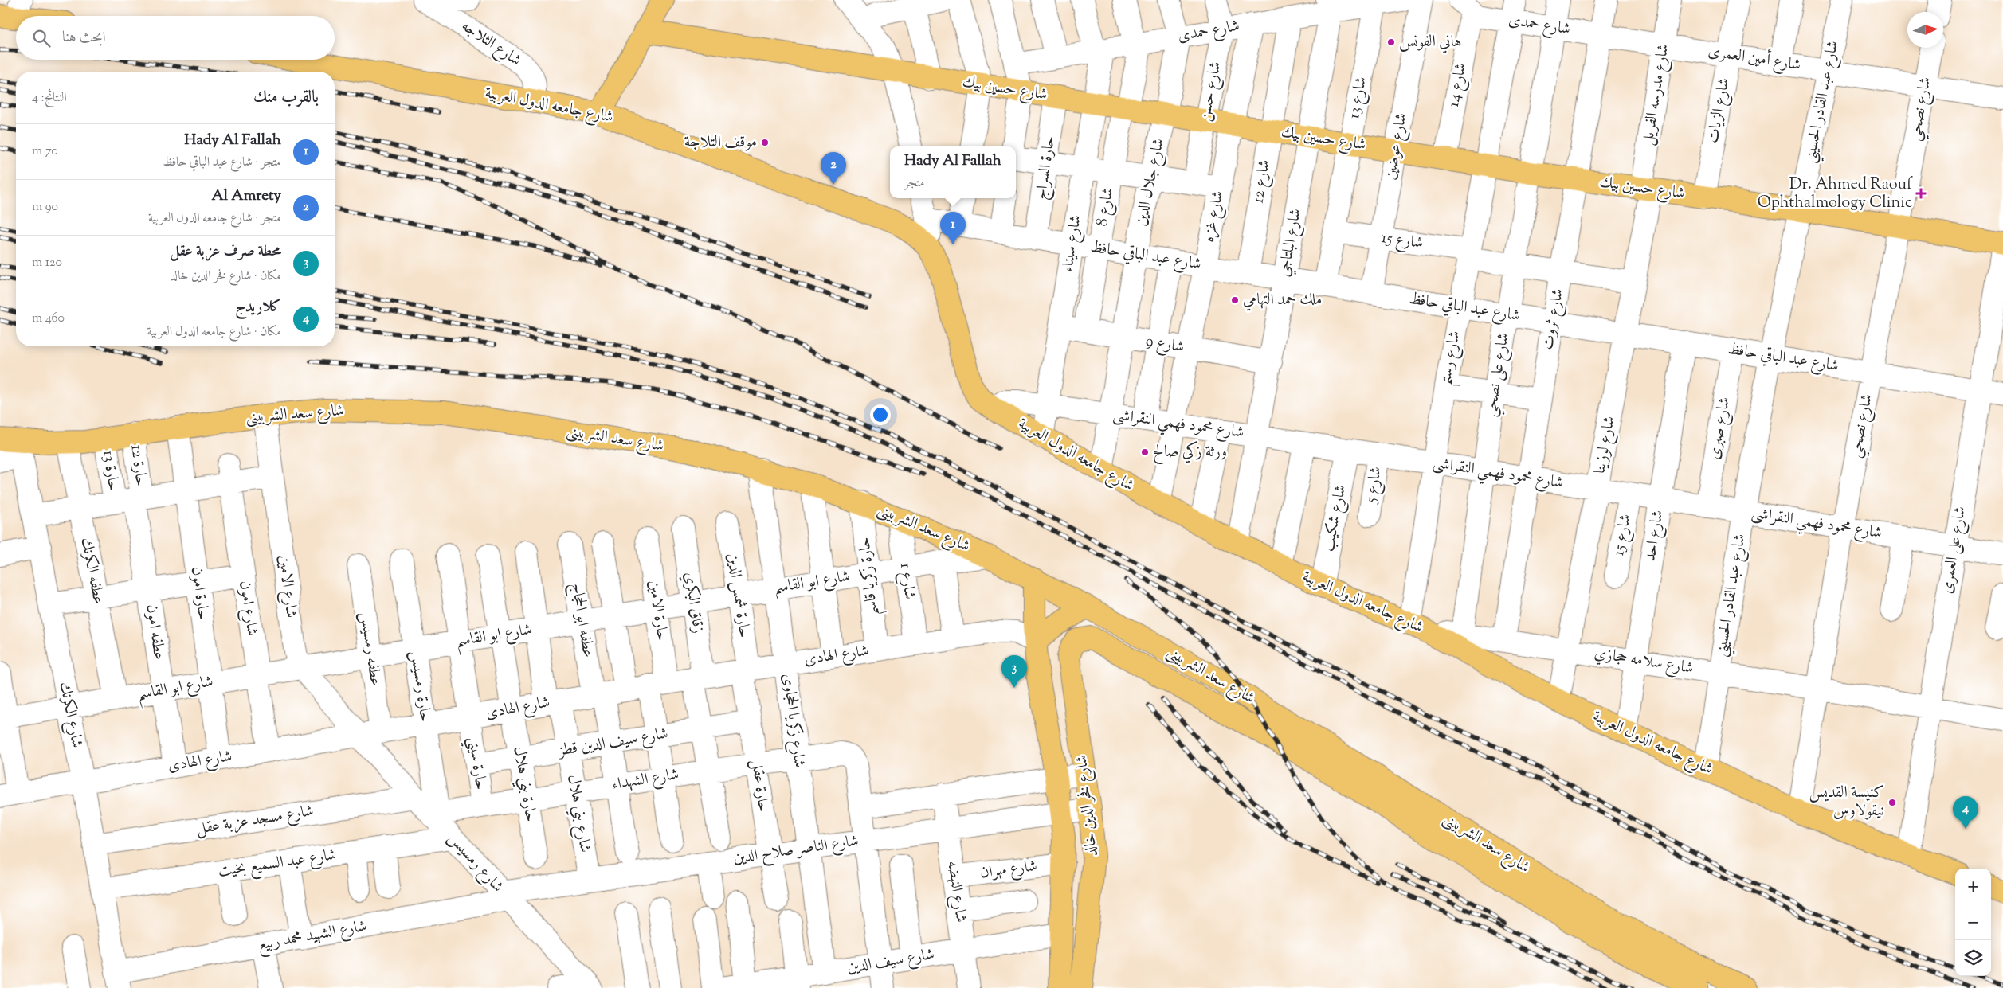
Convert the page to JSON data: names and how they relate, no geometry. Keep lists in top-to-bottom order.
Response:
{
  "streets": {
    "main road": [
      "شارع حسين بيك",
      "شارع جامعه الدول العربية",
      "شارع سعد الشربينى",
      "شارع فخر الدين خالد"
    ],
    "street": [
      "شارع حمدى",
      "شارع الثلاجه",
      "شارع أمين العمرى",
      "شارع 14",
      "شارع حسن",
      "شارع مدرسه الفريل",
      "شارع 13",
      "شارع عبد القادر الحسيني",
      "شارع نصحي",
      "شارع الزيات",
      "شارع عوضين",
      "حارة السراج",
      "شارع 12",
      "شارع جلال الدين",
      "شارع 8",
      "شارع غزه",
      "شارع 15",
      "شارع البلتاجي",
      "شارع سيناء",
      "شارع عبد الباقي حافظ",
      "شارع ثروت",
      "شارع 9",
      "شارع رستم",
      "شارع على نصحي",
      "شارع محمود فهمي النقراشى",
      "شارع صبرى",
      "شارع لوزينا",
      "حارة 12",
      "حارة 13",
      "شارع 5",
      "شارع شكيب",
      "شارع احد",
      "شارع على العمرى",
      "عطفه الكرنك",
      "حارة زكريا قاسم",
      "شارع 1",
      "شارع ابو القاسم",
      "شارع الامين",
      "حارة امون",
      "حارة شمس الدين",
      "زقاق البكري",
      "شارع امون",
      "حارة الامين",
      "عطفه ابو الحجاج",
      "عطفه امون",
      "عطفه رمسيس",
      "شارع الهادى",
      "شارع سلامه حجازي",
      "حارة رمسيس",
      "شارع الكرنك",
      "شارع زكريا الحجاوى",
      "شارع سيف الدين قطز",
      "حارة سيتي",
      "شارع الشهداء",
      "حارة بني هلال",
      "حارة عقل",
      "شارع بني هلال",
      "شارع مسجد عزبة عقل",
      "شارع الناصر صلاح الدين",
      "شارع رمسيس",
      "شارع عبد السميع بخيت",
      "شارع مهران",
      "شارع النهضه",
      "شارع الشهيد محمد ربيع",
      "شارع سيف الدين"
    ]
  },
  "crossings": [
    ["شارع حمدى", "شارع أمين العمرى"],
    ["شارع حمدى", "شارع 14"],
    ["شارع حمدى", "شارع حسن"],
    ["شارع حمدى", "شارع 13"],
    ["شارع حمدى", "شارع 12"],
    ["شارع حمدى", "شارع جلال الدين"],
    ["شارع حمدى", "شارع 8"],
    ["شارع حمدى", "شارع غزه"],
    ["شارع حمدى", "شارع البلتاجي"],
    ["شارع حمدى", "شارع سيناء"],
    ["شارع حمدى", "شارع ثروت"],
    ["شارع حمدى", "شارع رستم"],
    ["شارع حمدى", "شارع على نصحي"],
    ["شارع الثلاجه", "شارع جامعه الدول العربية"],
    ["شارع أمين العمرى", "شارع مدرسه الفريل"],
    ["شارع أمين العمرى", "شارع عبد القادر الحسيني"],
    ["شارع أمين العمرى", "شارع نصحي"],
    ["شارع أمين العمرى", "شارع الزيات"],
    ["شارع أمين العمرى", "شارع ثروت"],
    ["شارع 14", "شارع حسين بيك"],
    ["شارع حسين بيك", "شارع حسن"],
    ["شارع حسين بيك", "شارع مدرسه الفريل"],
    ["شارع حسين بيك", "شارع 13"],
    ["شارع حسين بيك", "شارع عبد القادر الحسيني"],
    ["شارع حسين بيك", "شارع نصحي"],
    ["شارع حسين بيك", "شارع الزيات"],
    ["شارع حسين بيك", "شارع عوضين"],
    ["شارع حسين بيك", "حارة السراج"],
    ["شارع حسين بيك", "شارع 12"],
    ["شارع حسين بيك", "شارع جلال الدين"],
    ["شارع حسين بيك", "شارع 8"],
    ["شارع حسين بيك", "شارع غزه"],
    ["شارع حسين بيك", "شارع البلتاجي"],
    ["شارع حسين بيك", "شارع سيناء"],
    ["شارع حسين بيك", "شارع ثروت"],
    ["شارع حسين بيك", "شارع رستم"],
    ["شارع حسين بيك", "شارع على نصحي"],
    ["شارع حسين بيك", "شارع لوزينا"],
    ["شارع حسين بيك", "شارع على العمرى"],
    ["شارع مدرسه الفريل", "شارع لوزينا"],
    ["شارع 13", "شارع 15"],
    ["شارع 13", "شارع عبد الباقي حافظ"],
    ["شارع عبد القادر الحسيني", "شارع جامعه الدول العربية"],
    ["شارع عبد القادر الحسيني", "شارع عبد الباقي حافظ"],
    ["شارع عبد القادر الحسيني", "شارع محمود فهمي النقراشى"],
    ["شارع عبد القادر الحسيني", "شارع سلامه حجازي"],
    ["شارع جامعه الدول العربية", "شارع نصحي"],
    ["شارع جامعه الدول العربية", "شارع جلال الدين"],
    ["شارع جامعه الدول العربية", "شارع غزه"],
    ["شارع جامعه الدول العربية", "شارع البلتاجي"],
    ["شارع جامعه الدول العربية", "شارع سيناء"],
    ["شارع جامعه الدول العربية", "شارع رستم"],
    ["شارع جامعه الدول العربية", "شارع محمود فهمي النقراشى"],
    ["شارع جامعه الدول العربية", "شارع لوزينا"],
    ["شارع جامعه الدول العربية", "شارع شكيب"],
    ["شارع جامعه الدول العربية", "شارع احد"],
    ["شارع جامعه الدول العربية", "شارع على العمرى"],
    ["شارع جامعه الدول العربية", "شارع سلامه حجازي"],
    ["شارع نصحي", "شارع عبد الباقي حافظ"],
    ["شارع نصحي", "شارع محمود فهمي النقراشى"],
    ["شارع نصحي", "شارع سلامه حجازي"],
    ["شارع عوضين", "شارع 15"],
    ["شارع عوضين", "شارع عبد الباقي حافظ"],
    ["حارة السراج", "شارع عبد الباقي حافظ"],
    ["شارع 12", "شارع عبد الباقي حافظ"],
    ["شارع جلال الدين", "شارع عبد الباقي حافظ"],
    ["شارع جلال الدين", "شارع 9"],
    ["شارع جلال الدين", "شارع محمود فهمي النقراشى"],
    ["شارع 8", "شارع عبد الباقي حافظ"],
    ["شارع 8", "شارع 9"],
    ["شارع غزه", "شارع عبد الباقي حافظ"],
    ["شارع غزه", "شارع 9"],
    ["شارع غزه", "شارع محمود فهمي النقراشى"],
    ["شارع 15", "شارع ثروت"],
    ["شارع 15", "شارع رستم"],
    ["شارع 15", "شارع على نصحي"],
    ["شارع 15", "شارع محمود فهمي النقراشى"],
    ["شارع 15", "شارع لوزينا"],
    ["شارع البلتاجي", "شارع عبد الباقي حافظ"],
    ["شارع البلتاجي", "شارع 9"],
    ["شارع البلتاجي", "شارع محمود فهمي النقراشى"],
    ["شارع سيناء", "شارع عبد الباقي حافظ"],
    ["شارع سيناء", "شارع 9"],
    ["شارع سيناء", "شارع محمود فهمي النقراشى"],
    ["شارع عبد الباقي حافظ", "شارع ثروت"],
    ["شارع عبد الباقي حافظ", "شارع رستم"],
    ["شارع عبد الباقي حافظ", "شارع على نصحي"],
    ["شارع عبد الباقي حافظ", "شارع صبرى"],
    ["شارع عبد الباقي حافظ", "شارع لوزينا"],
    ["شارع عبد الباقي حافظ", "شارع احد"],
    ["شارع عبد الباقي حافظ", "شارع على العمرى"],
    ["شارع ثروت", "شارع محمود فهمي النقراشى"],
    ["شارع ثروت", "شارع سلامه حجازي"],
    ["شارع رستم", "شارع محمود فهمي النقراشى"],
    ["شارع رستم", "شارع سلامه حجازي"],
    ["شارع على نصحي", "شارع محمود فهمي النقراشى"],
    ["شارع على نصحي", "شارع سلامه حجازي"],
    ["شارع سعد الشربينى", "حارة 12"],
    ["شارع سعد الشربينى", "حارة 13"],
    ["شارع سعد الشربينى", "عطفه الكرنك"],
    ["شارع سعد الشربينى", "حارة زكريا قاسم"],
    ["شارع سعد الشربينى", "شارع 1"],
    ["شارع سعد الشربينى", "شارع ابو القاسم"],
    ["شارع سعد الشربينى", "شارع الامين"],
    ["شارع سعد الشربينى", "حارة امون"],
    ["شارع سعد الشربينى", "شارع الكرنك"],
    ["شارع سعد الشربينى", "شارع زكريا الحجاوى"],
    ["شارع سعد الشربينى", "شارع فخر الدين خالد"],
    ["شارع محمود فهمي النقراشى", "شارع صبرى"],
    ["شارع محمود فهمي النقراشى", "شارع لوزينا"],
    ["شارع محمود فهمي النقراشى", "شارع 5"],
    ["شارع محمود فهمي النقراشى", "شارع شكيب"],
    ["شارع محمود فهمي النقراشى", "شارع احد"],
    ["شارع محمود فهمي النقراشى", "شارع على العمرى"],
    ["شارع لوزينا", "شارع سلامه حجازي"],
    ["حارة 12", "حارة 13"],
    ["حارة 12", "عطفه امون"],
    ["حارة 13", "عطفه امون"],
    ["شارع احد", "شارع سلامه حجازي"],
    ["شارع على العمرى", "شارع سلامه حجازي"],
    ["عطفه الكرنك", "شارع ابو القاسم"],
    ["حارة زكريا قاسم", "شارع ابو القاسم"],
    ["حارة زكريا قاسم", "شارع الهادى"],
    ["شارع 1", "شارع ابو القاسم"],
    ["شارع 1", "شارع الهادى"],
    ["شارع ابو القاسم", "شارع الامين"],
    ["شارع ابو القاسم", "حارة امون"],
    ["شارع ابو القاسم", "حارة شمس الدين"],
    ["شارع ابو القاسم", "زقاق البكري"],
    ["شارع ابو القاسم", "شارع امون"],
    ["شارع ابو القاسم", "حارة الامين"],
    ["شارع ابو القاسم", "عطفه ابو الحجاج"],
    ["شارع ابو القاسم", "عطفه امون"],
    ["شارع ابو القاسم", "عطفه رمسيس"],
    ["شارع ابو القاسم", "حارة رمسيس"],
    ["شارع ابو القاسم", "شارع الكرنك"],
    ["شارع ابو القاسم", "شارع زكريا الحجاوى"],
    ["شارع ابو القاسم", "حارة سيتي"],
    ["شارع ابو القاسم", "حارة بني هلال"],
    ["شارع ابو القاسم", "شارع بني هلال"],
    ["شارع الامين", "شارع الهادى"],
    ["شارع الامين", "شارع رمسيس"],
    ["حارة امون", "شارع الهادى"],
    ["حارة شمس الدين", "شارع الهادى"],
    ["حارة شمس الدين", "حارة عقل"],
    ["زقاق البكري", "شارع الهادى"],
    ["زقاق البكري", "شارع سيف الدين قطز"],
    ["زقاق البكري", "شارع الشهداء"],
    ["شارع امون", "شارع الهادى"],
    ["حارة الامين", "شارع الهادى"],
    ["حارة الامين", "شارع سيف الدين قطز"],
    ["حارة الامين", "شارع الشهداء"],
    ["عطفه ابو الحجاج", "شارع الهادى"],
    ["عطفه ابو الحجاج", "شارع سيف الدين قطز"],
    ["عطفه ابو الحجاج", "شارع الشهداء"],
    ["عطفه امون", "شارع الهادى"],
    ["عطفه رمسيس", "شارع الهادى"],
    ["شارع الهادى", "حارة رمسيس"],
    ["شارع الهادى", "شارع الكرنك"],
    ["شارع الهادى", "شارع زكريا الحجاوى"],
    ["شارع الهادى", "حارة سيتي"],
    ["شارع الهادى", "حارة بني هلال"],
    ["شارع الهادى", "حارة عقل"],
    ["شارع الهادى", "شارع فخر الدين خالد"],
    ["شارع الهادى", "شارع بني هلال"],
    ["شارع الهادى", "شارع رمسيس"],
    ["حارة رمسيس", "شارع الشهداء"],
    ["حارة رمسيس", "شارع رمسيس"],
    ["شارع الكرنك", "شارع مسجد عزبة عقل"],
    ["شارع الكرنك", "شارع عبد السميع بخيت"],
    ["شارع الكرنك", "شارع الشهيد محمد ربيع"],
    ["شارع زكريا الحجاوى", "شارع الشهداء"],
    ["شارع زكريا الحجاوى", "شارع الناصر صلاح الدين"],
    ["شارع زكريا الحجاوى", "شارع سيف الدين"],
    ["شارع سيف الدين قطز", "حارة سيتي"],
    ["شارع سيف الدين قطز", "حارة بني هلال"],
    ["شارع سيف الدين قطز", "حارة عقل"],
    ["شارع سيف الدين قطز", "شارع بني هلال"],
    ["حارة سيتي", "شارع الشهداء"],
    ["شارع الشهداء", "حارة بني هلال"],
    ["شارع الشهداء", "حارة عقل"],
    ["شارع الشهداء", "شارع بني هلال"],
    ["شارع الشهداء", "شارع رمسيس"],
    ["حارة عقل", "شارع الناصر صلاح الدين"],
    ["شارع فخر الدين خالد", "شارع الناصر صلاح الدين"],
    ["شارع فخر الدين خالد", "شارع مهران"],
    ["شارع فخر الدين خالد", "شارع سيف الدين"],
    ["شارع بني هلال", "شارع الناصر صلاح الدين"],
    ["شارع مسجد عزبة عقل", "شارع رمسيس"],
    ["شارع الناصر صلاح الدين", "شارع رمسيس"],
    ["شارع الناصر صلاح الدين", "شارع النهضه"],
    ["شارع الناصر صلاح الدين", "شارع الشهيد محمد ربيع"],
    ["شارع رمسيس", "شارع عبد السميع بخيت"],
    ["شارع رمسيس", "شارع الشهيد محمد ربيع"],
    ["شارع مهران", "شارع النهضه"],
    ["شارع النهضه", "شارع سيف الدين"]
  ],
  "places": {
    "other": [
      "هاني الفونس",
      "موقف التلاجة",
      "ملك حمد التهامي",
      "ورثة زكي صالح",
      "كنيسة القديس نيقولاوس"
    ],
    "health": ["Dr. Ahmed Raouf Ophthalmology Clinic"]
  },
  "north": "right",
  "page": {
    "search": "ابحث هنا",
    "heading": ["بالقرب منك", "النتائج: 4"],
    "list": [
      {
        "mark": "1",
        "name": "Hady Al Fallah",
        "note": "متجر · شارع عبد الباقي حافظ",
        "value": "70 m"
      },
      {
        "mark": "2",
        "name": "Al Amrety",
        "note": "متجر · شارع جامعه الدول العربية",
        "value": "90 m"
      },
      {
        "mark": "3",
        "name": "محطة صرف عزبة عقل",
        "note": "مكان · شارع فخر الدين خالد",
        "value": "120 m"
      },
      {
        "mark": "4",
        "name": "كلاريدج",
        "note": "مكان · شارع جامعه الدول العربية",
        "value": "460 m"
      }
    ],
    "popup": ["Hady Al Fallah", "متجر"],
    "pins": [
      "2",
      "1",
      "3",
      "4"
    ],
    "map_buttons": ["+", "−"]
  }
}
